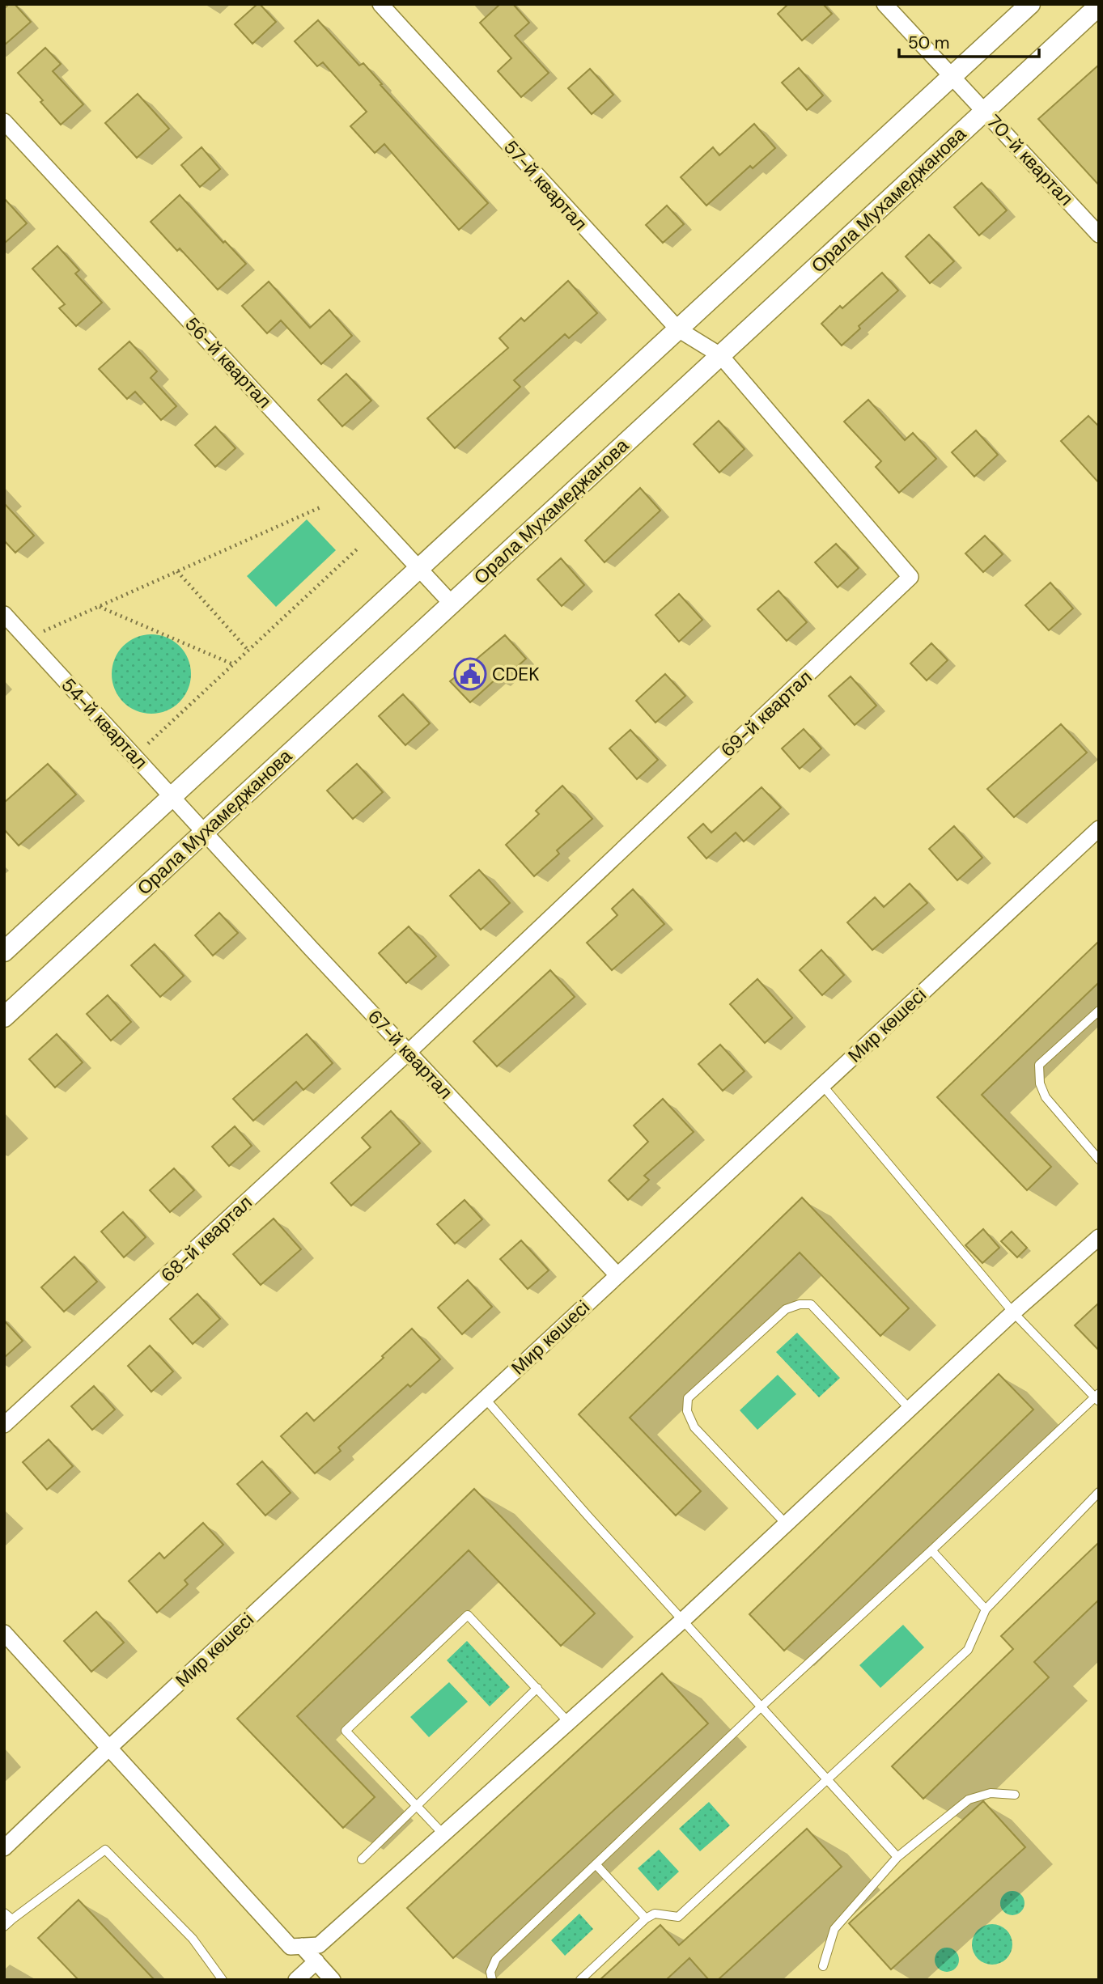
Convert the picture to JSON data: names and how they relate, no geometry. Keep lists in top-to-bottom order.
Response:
{
  "streets": {
    "street": [
      "70-й квартал",
      "57-й квартал",
      "Орала Мухамеджанова",
      "56-й квартал",
      "69-й квартал",
      "54-й квартал",
      "Мир көшесі",
      "67-й квартал",
      "68-й квартал"
    ]
  },
  "crossings": [
    ["70-й квартал", "Орала Мухамеджанова"],
    ["57-й квартал", "Орала Мухамеджанова"],
    ["57-й квартал", "69-й квартал"],
    ["Орала Мухамеджанова", "56-й квартал"],
    ["Орала Мухамеджанова", "69-й квартал"],
    ["Орала Мухамеджанова", "54-й квартал"],
    ["Орала Мухамеджанова", "67-й квартал"],
    ["69-й квартал", "67-й квартал"],
    ["69-й квартал", "68-й квартал"],
    ["54-й квартал", "67-й квартал"],
    ["Мир көшесі", "67-й квартал"],
    ["67-й квартал", "68-й квартал"]
  ],
  "places": {
    "public building": ["CDEK"]
  },
  "scale_bar": "50 m"
}
